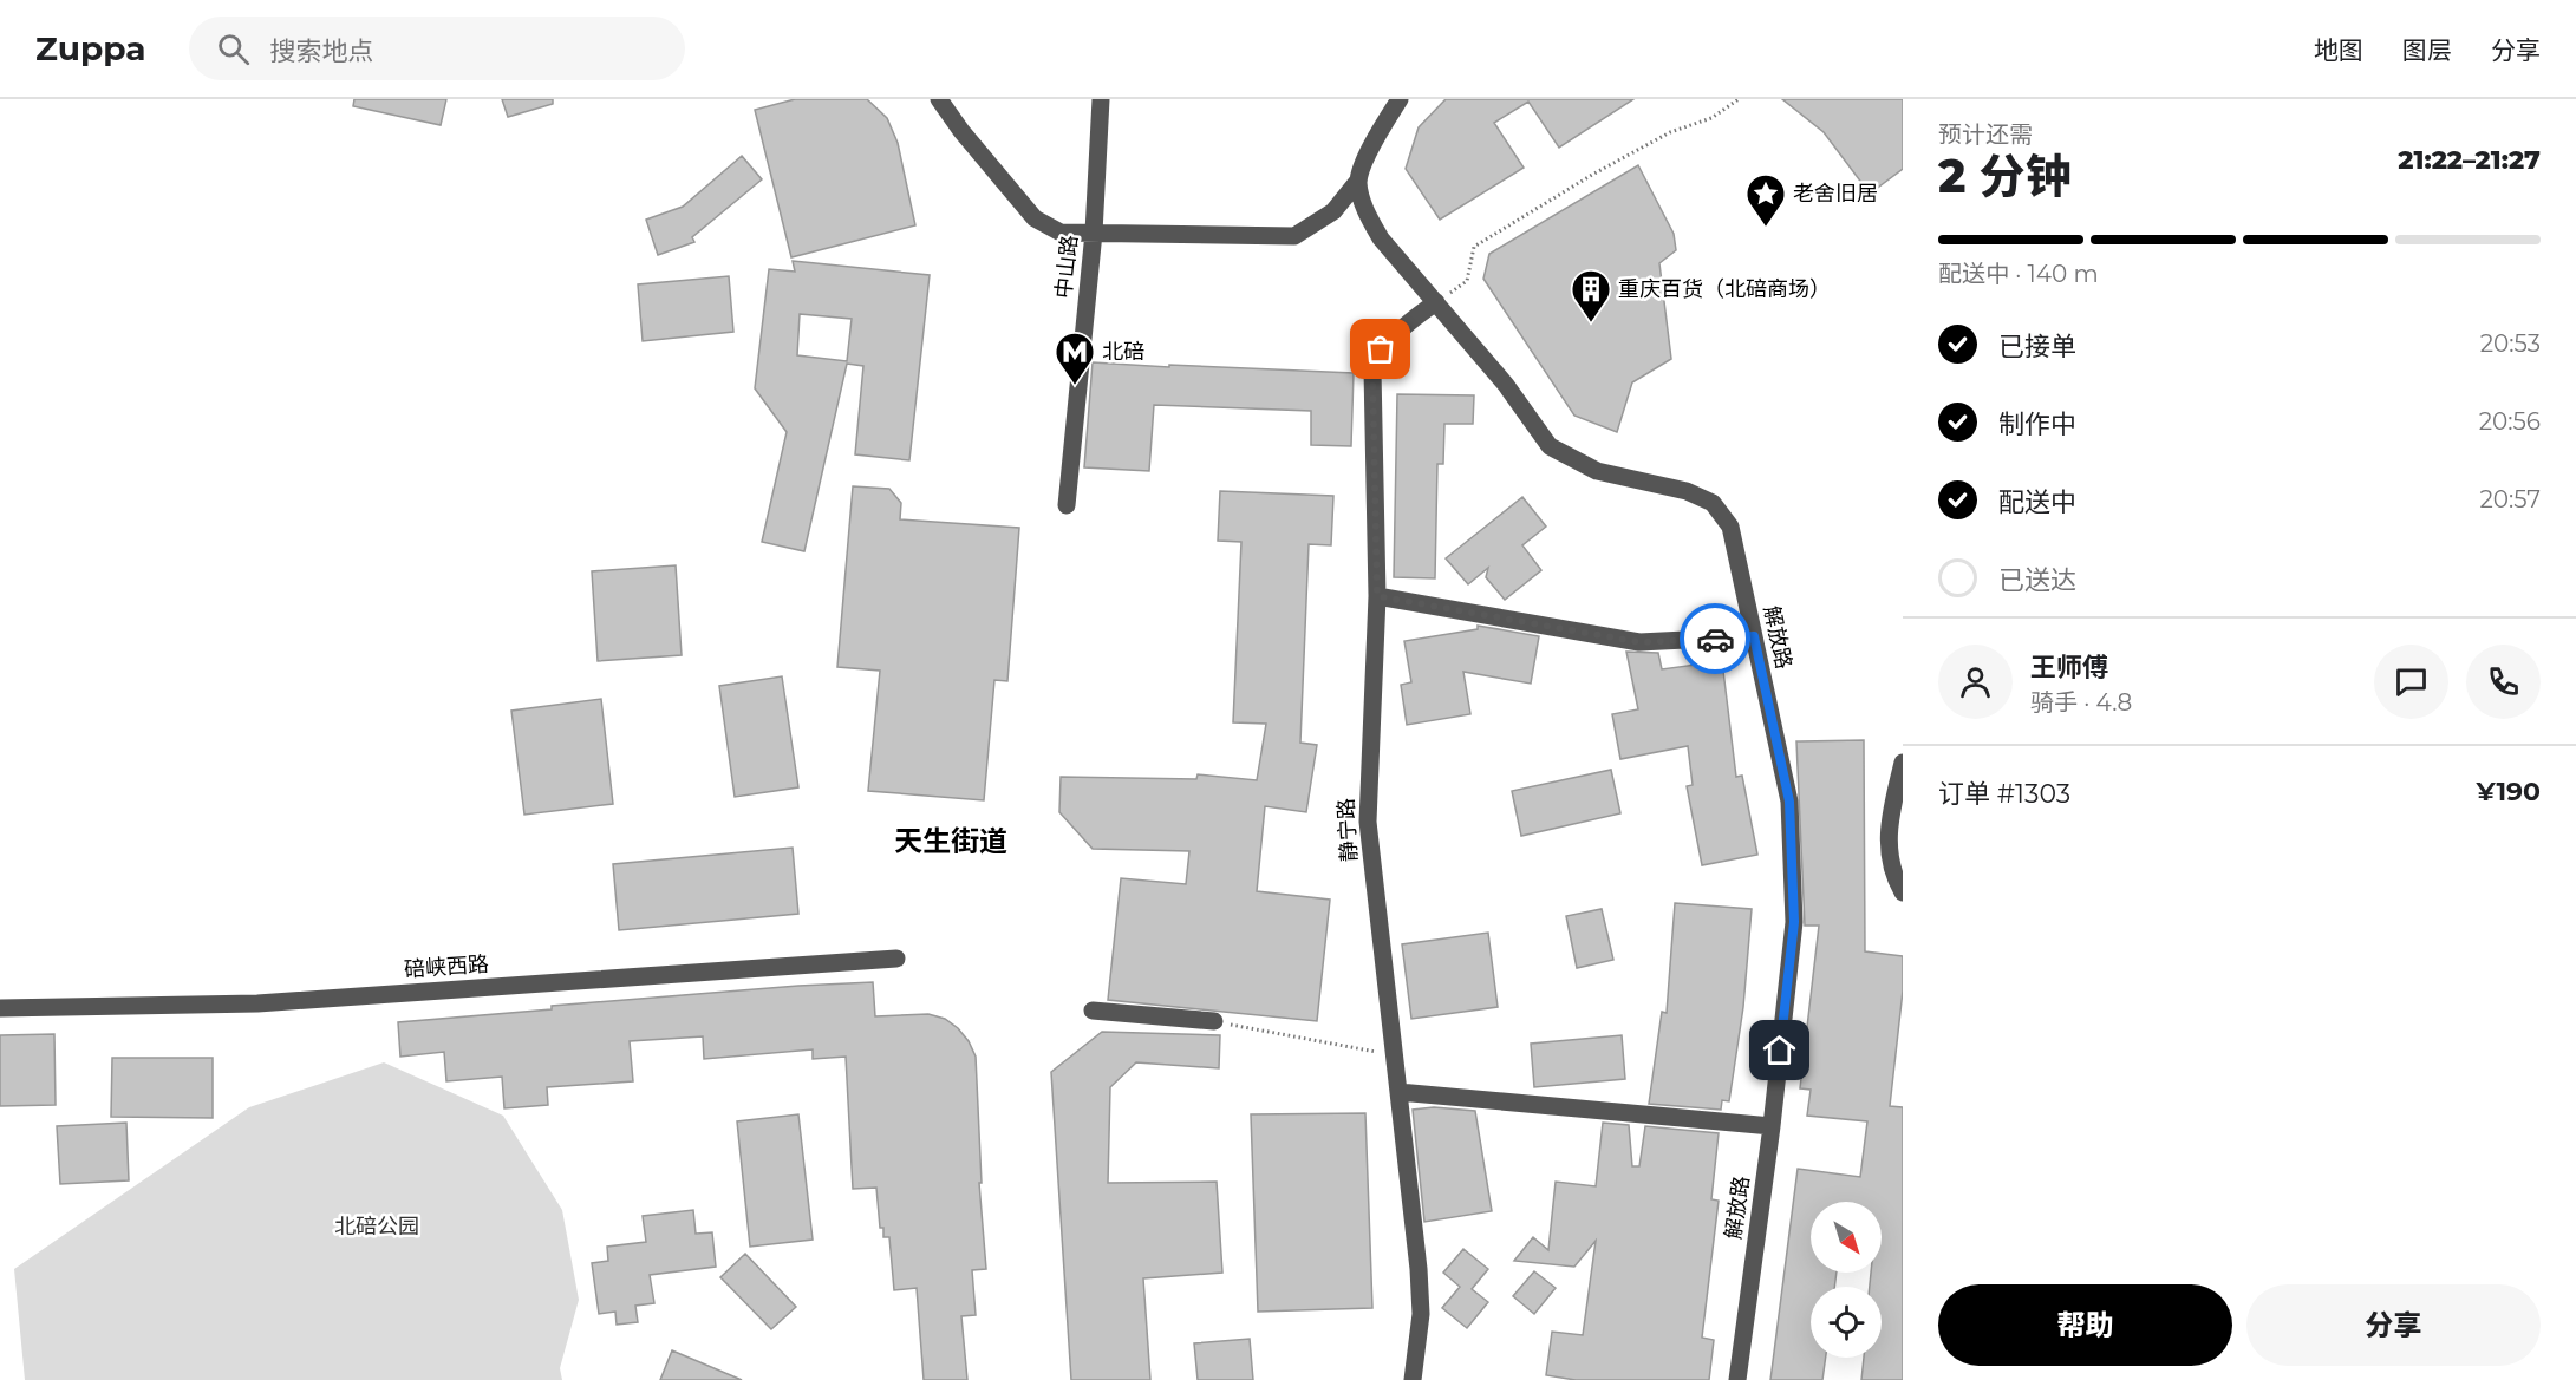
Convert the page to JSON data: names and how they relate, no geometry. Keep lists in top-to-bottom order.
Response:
{
  "streets": {
    "street": [
      "中山路",
      "解放路",
      "静宁路",
      "碚峡西路"
    ]
  },
  "crossings": [
    ["解放路", "静宁路"]
  ],
  "districts": ["天生街道"],
  "parks": ["北碚公园"],
  "places": {
    "place": ["老舍旧居"],
    "building": ["重庆百货（北碚商场）"],
    "metro station": ["北碚"]
  },
  "north": "bottom right",
  "page": {
    "header": "Zuppa",
    "search": "搜索地点",
    "nav": ["地图", "图层", "分享"],
    "heading": ["2 分钟", "预计还需", "21:22–21:27"],
    "panel": [
      "王师傅",
      "骑手 · 4.8",
      "订单 #1303",
      "¥190"
    ],
    "bar": "配送中 · 140 m",
    "list": [
      ["已接单", "20:53"],
      ["制作中", "20:56"],
      ["配送中", "20:57"],
      "已送达"
    ],
    "buttons": ["帮助", "分享"]
  }
}
